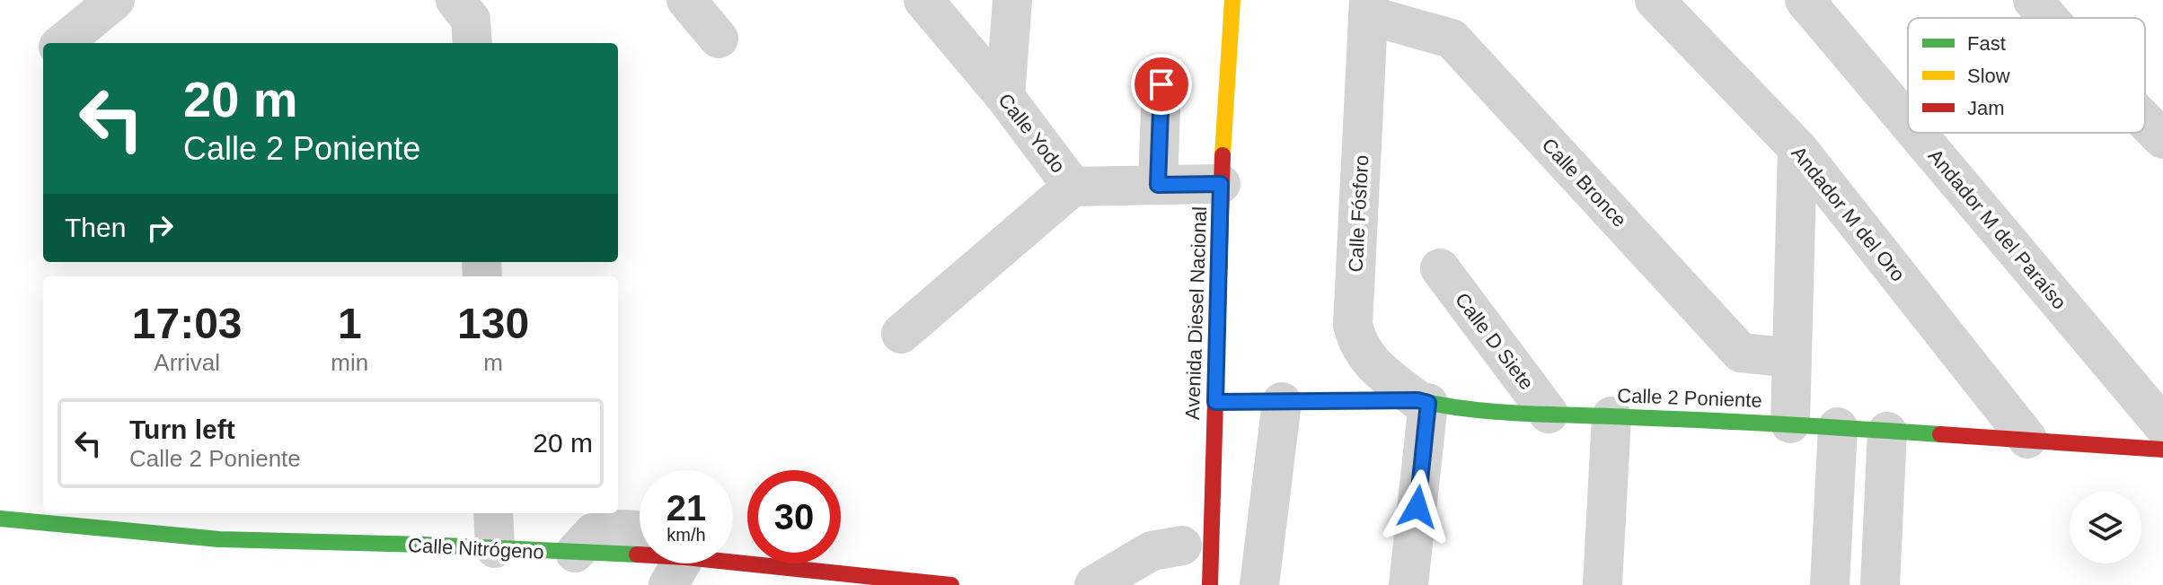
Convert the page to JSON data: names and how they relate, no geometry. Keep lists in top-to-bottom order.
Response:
{
  "streets": {
    "street": [
      "Calle Yodo",
      "Calle Bronce",
      "Calle Fósforo",
      "Andador M del Oro",
      "Andador M del Paraíso",
      "Avenida Diesel Nacional",
      "Calle D Siete",
      "Calle 2 Poniente",
      "Calle Nitrógeno"
    ]
  },
  "crossings": [
    ["Calle Yodo", "Avenida Diesel Nacional"],
    ["Calle Bronce", "Calle Fósforo"],
    ["Calle Fósforo", "Calle 2 Poniente"],
    ["Andador M del Oro", "Calle 2 Poniente"],
    ["Avenida Diesel Nacional", "Calle 2 Poniente"],
    ["Calle D Siete", "Calle 2 Poniente"]
  ],
  "legend": ["Fast", "Slow", "Jam"],
  "page": {
    "turn": ["20 m", "Calle 2 Poniente"],
    "then": "Then",
    "eta": [
      "17:03",
      "Arrival",
      "1",
      "min",
      "130",
      "m"
    ],
    "list": [
      {
        "name": "Turn left",
        "note": "Calle 2 Poniente",
        "value": "20 m"
      }
    ],
    "speed": "21 km/h",
    "limit": "30"
  }
}
